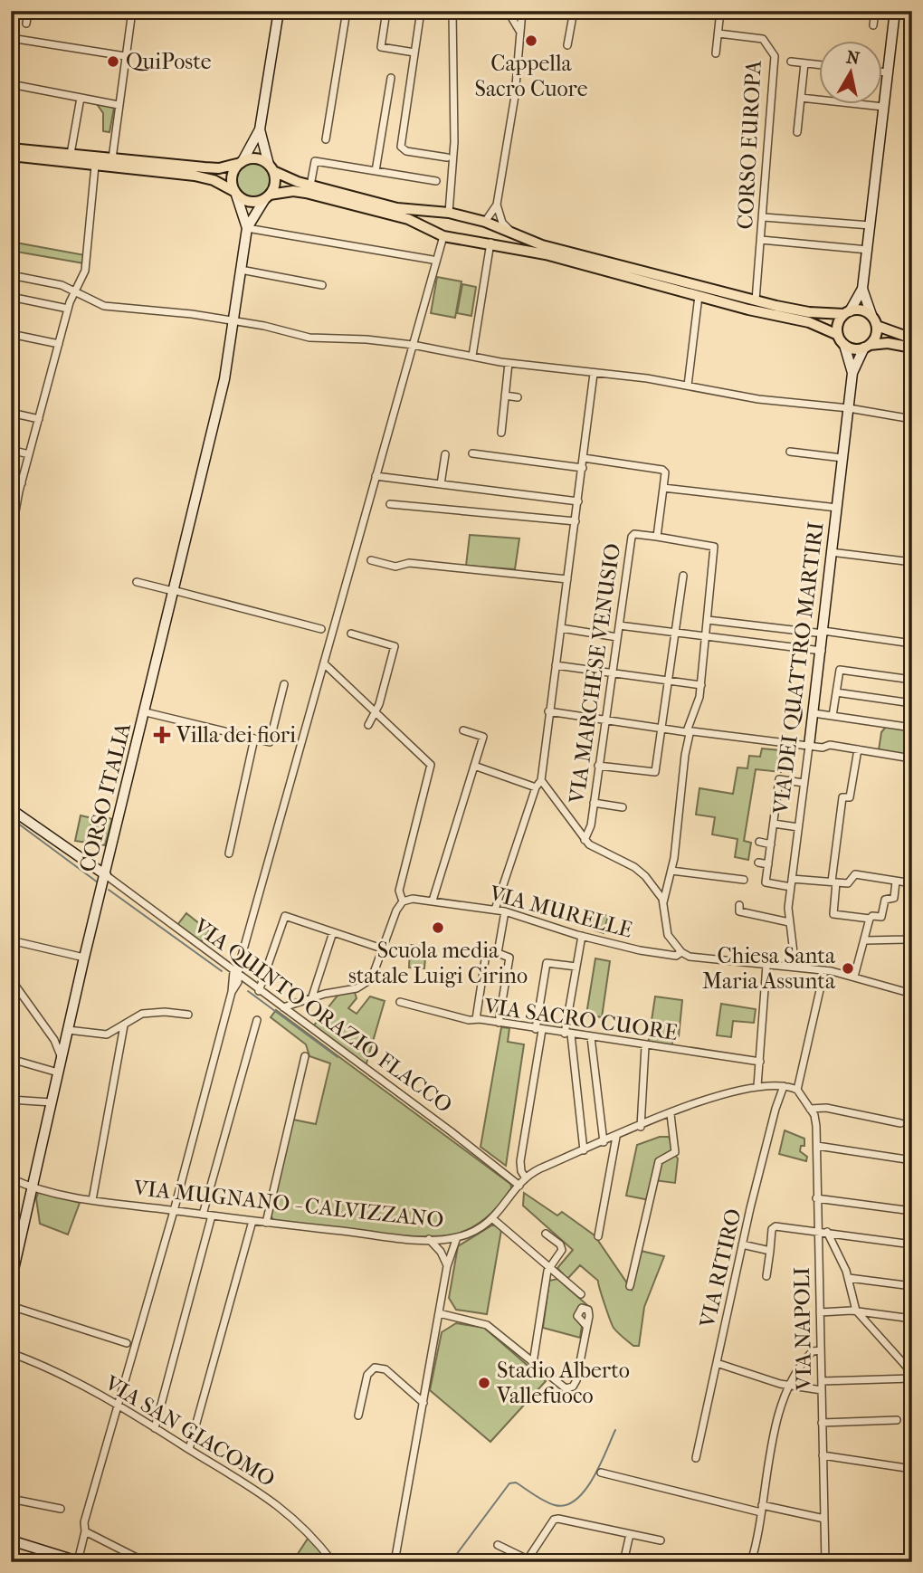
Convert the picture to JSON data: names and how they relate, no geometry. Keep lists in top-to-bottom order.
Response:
{
  "streets": {
    "street": [
      "CORSO EUROPA",
      "VIA DEI QUATTRO MARTIRI",
      "VIA MARCHESE VENUSIO",
      "CORSO ITALIA",
      "VIA MURELLE",
      "VIA QUINTO ORAZIO FLACCO",
      "VIA SACRO CUORE",
      "VIA MUGNANO - CALVIZZANO",
      "VIA RITIRO",
      "VIA NAPOLI",
      "VIA SAN GIACOMO"
    ]
  },
  "crossings": [
    ["CORSO ITALIA", "VIA QUINTO ORAZIO FLACCO"],
    ["CORSO ITALIA", "VIA MUGNANO - CALVIZZANO"],
    ["VIA QUINTO ORAZIO FLACCO", "VIA MUGNANO - CALVIZZANO"]
  ],
  "places": {
    "other": [
      "Cappella Sacro Cuore",
      "QuiPoste",
      "Scuola media statale Luigi Cirino",
      "Chiesa Santa Maria Assunta",
      "Stadio Alberto Vallefuoco"
    ],
    "health": ["Villa dei fiori"]
  },
  "north": "top"
}
